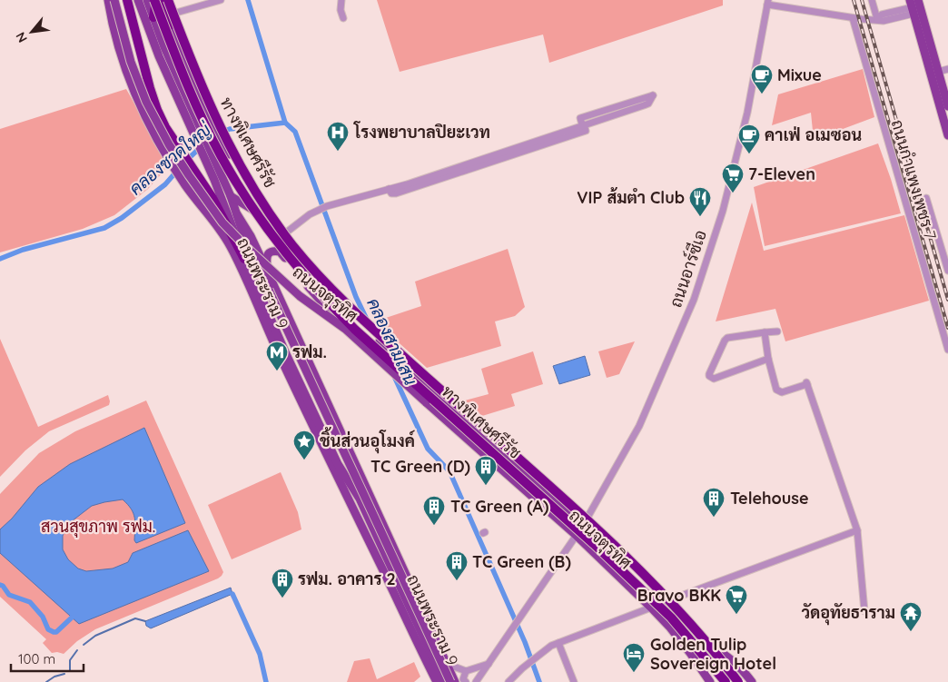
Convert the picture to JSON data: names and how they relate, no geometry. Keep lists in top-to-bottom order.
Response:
{
  "streets": {
    "highway": ["ทางพิเศษศรีรัช"],
    "main road": ["ถนนพระราม 9", "ถนนจตุรทิศ"],
    "street": ["ถนนกำแพงเพชร 7", "ถนนอาร์ซีเอ"]
  },
  "crossings": [
    ["ถนนกำแพงเพชร 7", "ถนนอาร์ซีเอ"],
    ["ถนนอาร์ซีเอ", "ถนนจตุรทิศ"]
  ],
  "water": ["คลองชวดใหญ่", "คลองสามเสน"],
  "parks": ["สวนสุขภาพ รฟม."],
  "places": {
    "cafe": ["Mixue", "คาเฟ่ อเมซอน"],
    "hospital": ["โรงพยาบาลปิยะเวท"],
    "supermarket": ["7-Eleven", "Bravo BKK"],
    "restaurant": ["VIP ส้มตำ Club"],
    "metro station": ["รฟม."],
    "place": ["ชิ้นส่วนอุโมงค์"],
    "building": [
      "TC Green (D)",
      "Telehouse",
      "TC Green (A)",
      "TC Green (B)",
      "รฟม. อาคาร 2"
    ],
    "temple": ["วัดอุทัยธาราม"],
    "hotel": ["Golden Tulip Sovereign Hotel"]
  },
  "scale_bar": "100 m",
  "north": "bottom left"
}
